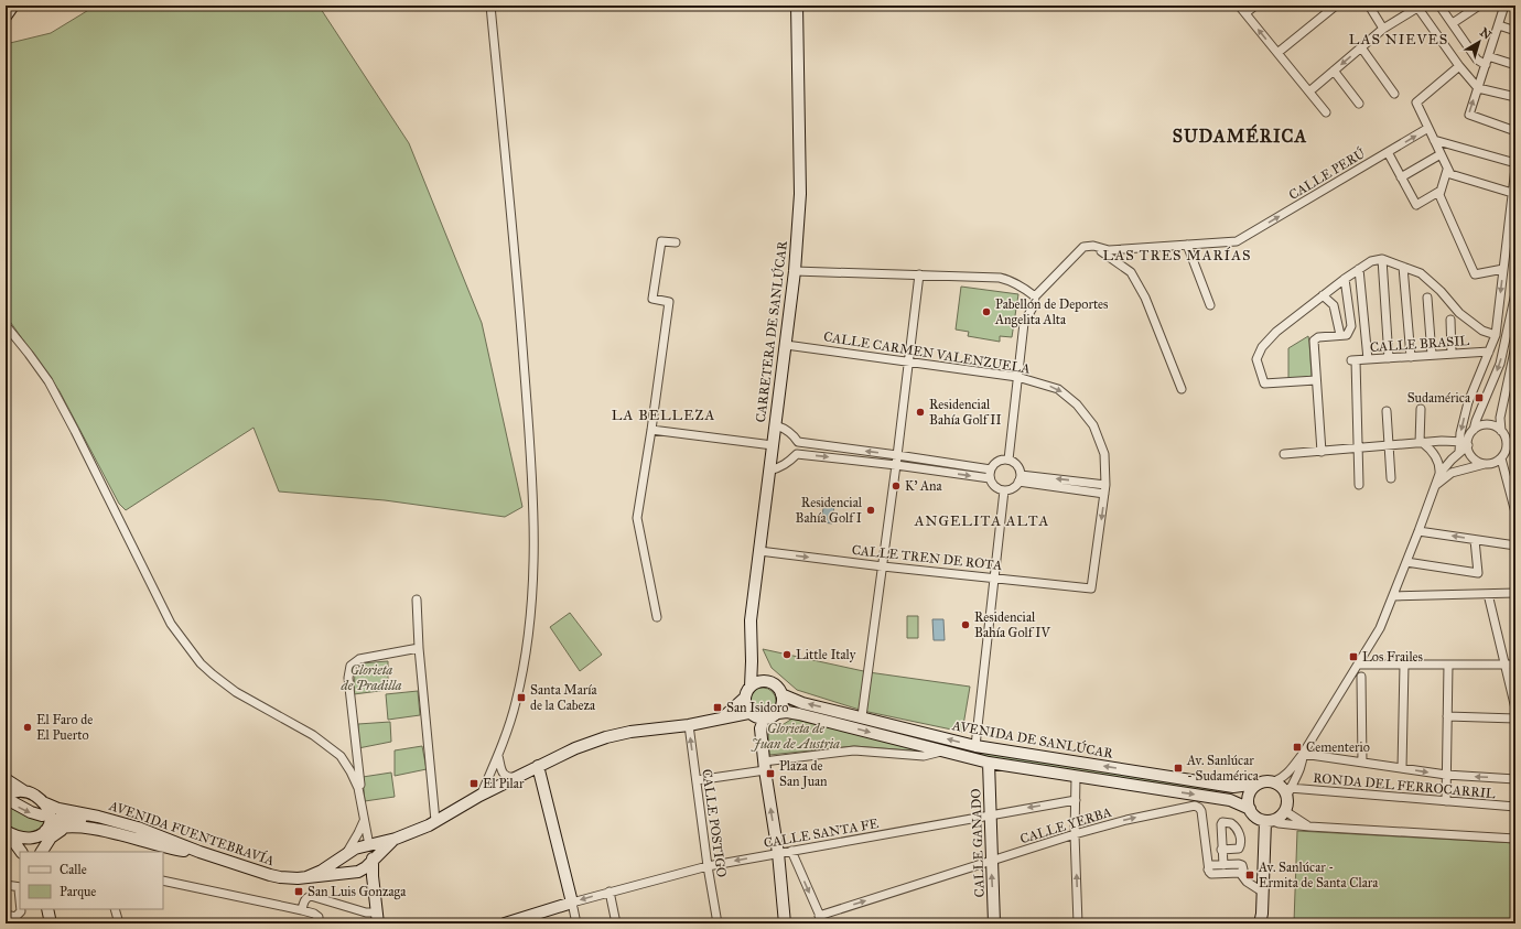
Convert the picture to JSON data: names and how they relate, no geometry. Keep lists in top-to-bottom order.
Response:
{
  "streets": {
    "main road": [
      "CARRETERA DE SANLÚCAR",
      "AVENIDA DE SANLÚCAR",
      "AVENIDA FUENTEBRAVÍA",
      "CALLE GANADO"
    ],
    "street": [
      "CALLE PERÚ",
      "CALLE BRASIL",
      "CALLE CARMEN VALENZUELA",
      "CALLE TREN DE ROTA",
      "RONDA DEL FERROCARRIL",
      "CALLE POSTIGO",
      "CALLE YERBA",
      "CALLE SANTA FE"
    ]
  },
  "crossings": [
    ["CARRETERA DE SANLÚCAR", "CALLE CARMEN VALENZUELA"],
    ["CARRETERA DE SANLÚCAR", "CALLE TREN DE ROTA"],
    ["CARRETERA DE SANLÚCAR", "AVENIDA DE SANLÚCAR"],
    ["CALLE CARMEN VALENZUELA", "CALLE TREN DE ROTA"],
    ["AVENIDA DE SANLÚCAR", "RONDA DEL FERROCARRIL"],
    ["AVENIDA DE SANLÚCAR", "CALLE GANADO"],
    ["CALLE POSTIGO", "CALLE SANTA FE"],
    ["CALLE YERBA", "CALLE GANADO"],
    ["CALLE SANTA FE", "CALLE GANADO"]
  ],
  "one_way": [
    "CALLE PERÚ",
    "CALLE CARMEN VALENZUELA",
    "CALLE TREN DE ROTA",
    "CALLE YERBA",
    "CALLE SANTA FE",
    "CALLE GANADO"
  ],
  "districts": [
    "LAS NIEVES",
    "SUDAMÉRICA",
    "LAS TRES MARÍAS",
    "LA BELLEZA",
    "ANGELITA ALTA"
  ],
  "parks": ["Glorieta de Pradilla", "Glorieta de Juan de Austria"],
  "places": {
    "other": [
      "Pabellón de Deportes Angelita Alta",
      "Residencial Bahía Golf II",
      "K' Ana",
      "Residencial Bahía Golf I",
      "Residencial Bahía Golf IV",
      "Little Italy",
      "El Faro de El Puerto"
    ],
    "transit": [
      "Sudamérica",
      "Los Frailes",
      "Santa María de la Cabeza",
      "San Isidoro",
      "Cementerio",
      "Av. Sanlúcar - Sudamérica",
      "Plaza de San Juan",
      "El Pilar",
      "Av. Sanlúcar - Ermita de Santa Clara",
      "San Luis Gonzaga"
    ]
  },
  "legend": ["Calle", "Parque"],
  "north": "top right"
}
